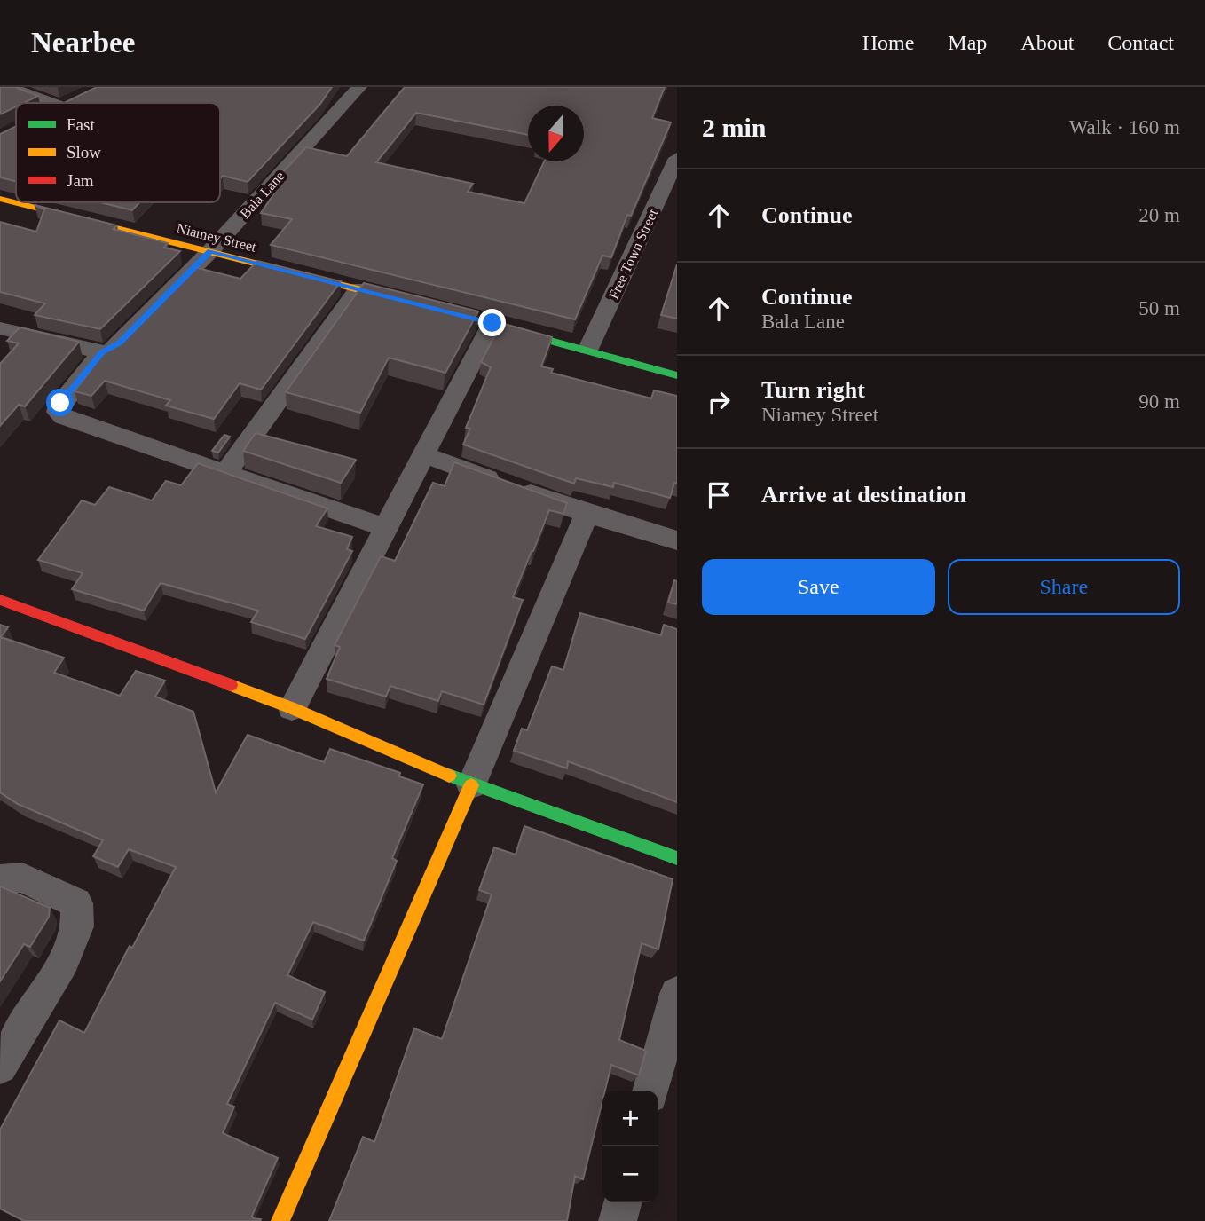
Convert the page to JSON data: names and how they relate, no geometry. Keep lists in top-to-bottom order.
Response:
{
  "streets": {
    "street": ["Bala Lane", "Niamey Street", "Free Town Street"]
  },
  "crossings": [
    ["Bala Lane", "Niamey Street"],
    ["Niamey Street", "Free Town Street"]
  ],
  "legend": ["Fast", "Slow", "Jam"],
  "north": "bottom",
  "page": {
    "header": "Nearbee",
    "nav": [
      "Home",
      "Map",
      "About",
      "Contact"
    ],
    "heading": ["2 min", "Walk · 160 m"],
    "list": [
      ["Continue", "20 m"],
      ["Continue", "Bala Lane", "50 m"],
      ["Turn right", "Niamey Street", "90 m"],
      "Arrive at destination"
    ],
    "buttons": ["Save", "Share"],
    "map_buttons": ["+", "−"]
  }
}
